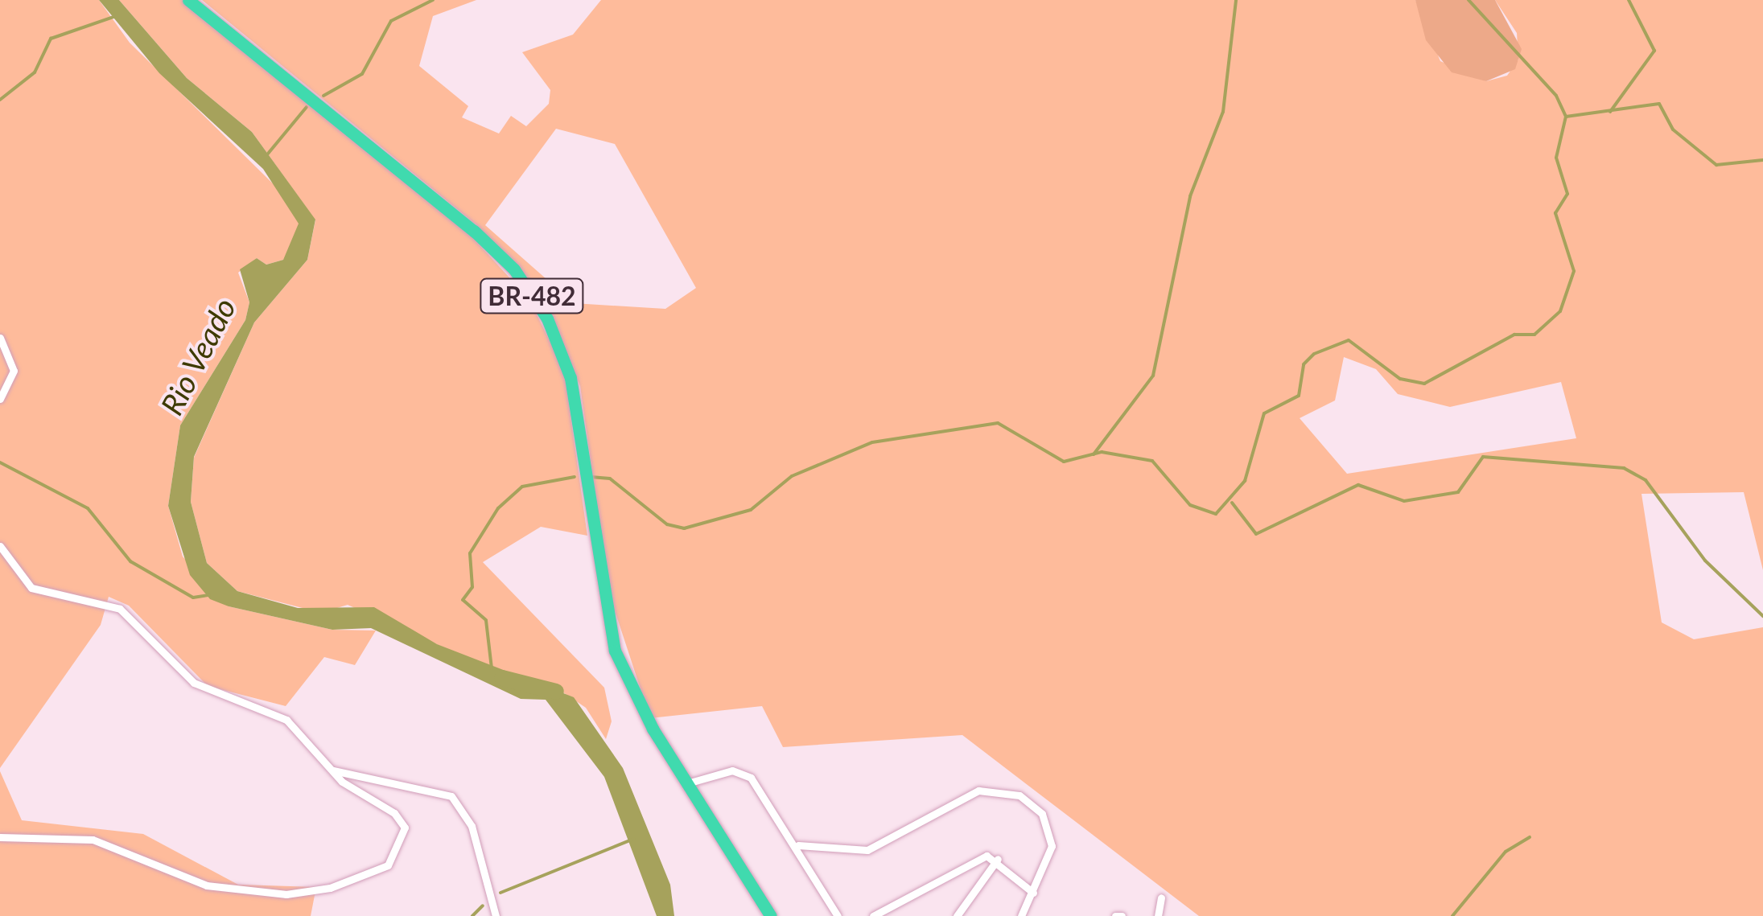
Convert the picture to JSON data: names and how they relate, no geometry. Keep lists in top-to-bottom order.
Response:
{
  "streets": {
    "highway": ["BR-482"]
  },
  "water": ["Rio Veado"]
}
